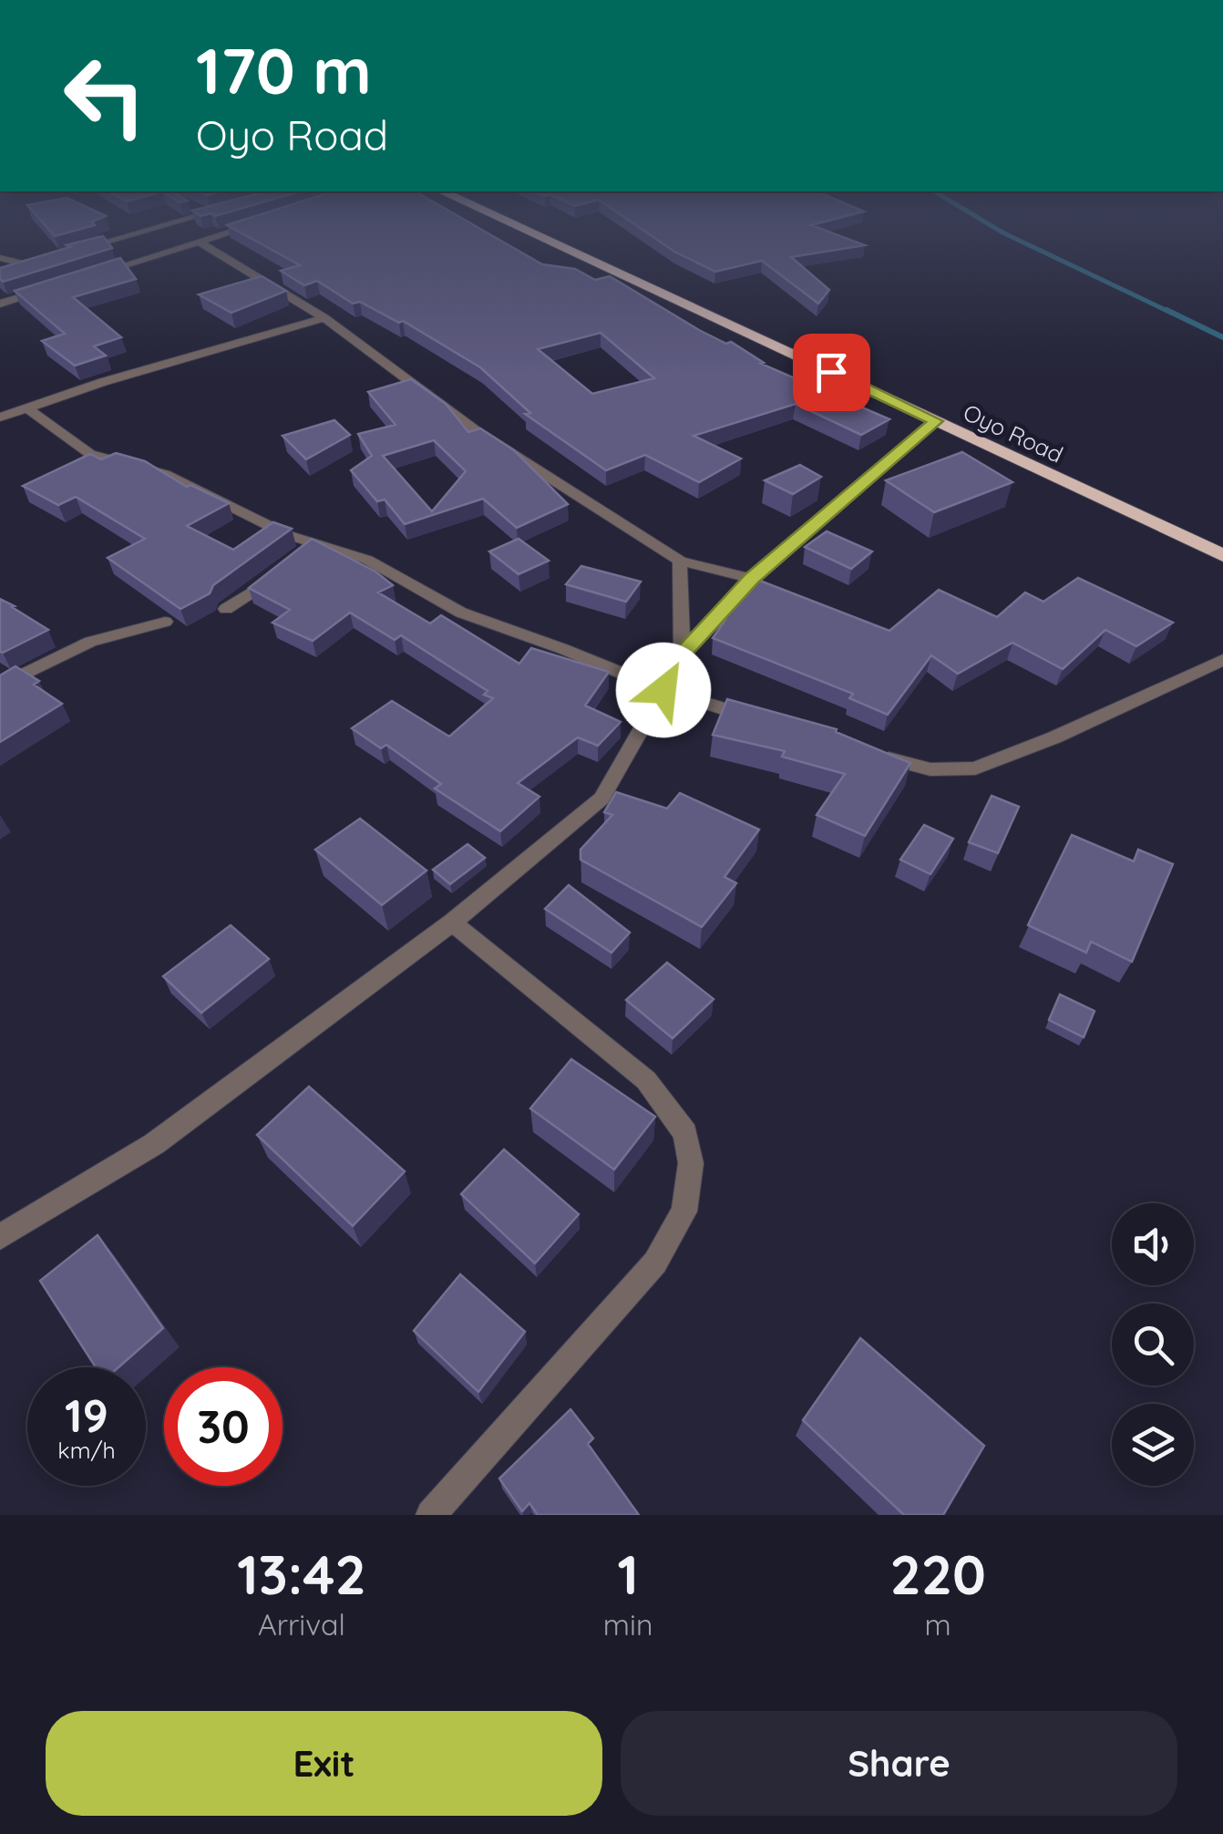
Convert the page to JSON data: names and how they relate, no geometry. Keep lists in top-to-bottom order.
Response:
{
  "streets": {
    "highway": ["Oyo Road"]
  },
  "page": {
    "turn": ["170 m", "Oyo Road"],
    "speed": "19 km/h",
    "limit": "30",
    "eta": [
      "13:42",
      "Arrival",
      "1",
      "min",
      "220",
      "m"
    ],
    "buttons": ["Exit", "Share"]
  }
}
